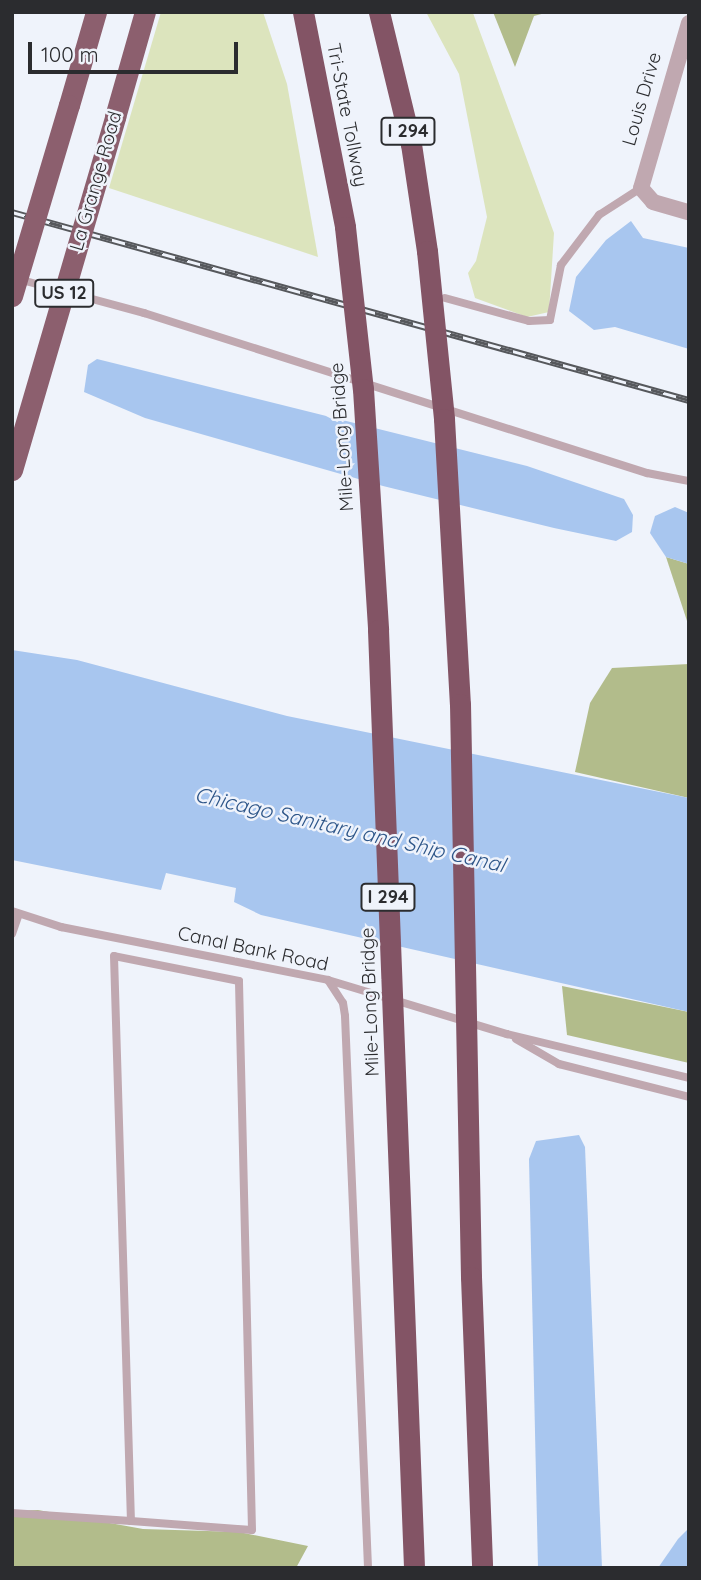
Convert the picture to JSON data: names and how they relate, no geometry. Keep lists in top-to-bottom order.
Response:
{
  "streets": {
    "highway": [
      "Tri-State Tollway",
      "I 294",
      "La Grange Road",
      "US 12",
      "Mile-Long Bridge"
    ],
    "street": ["Louis Drive"],
    "lane": ["Canal Bank Road"]
  },
  "crossings": [
    ["Tri-State Tollway", "Mile-Long Bridge"]
  ],
  "water": ["Chicago Sanitary and Ship Canal"],
  "scale_bar": "100 m"
}
